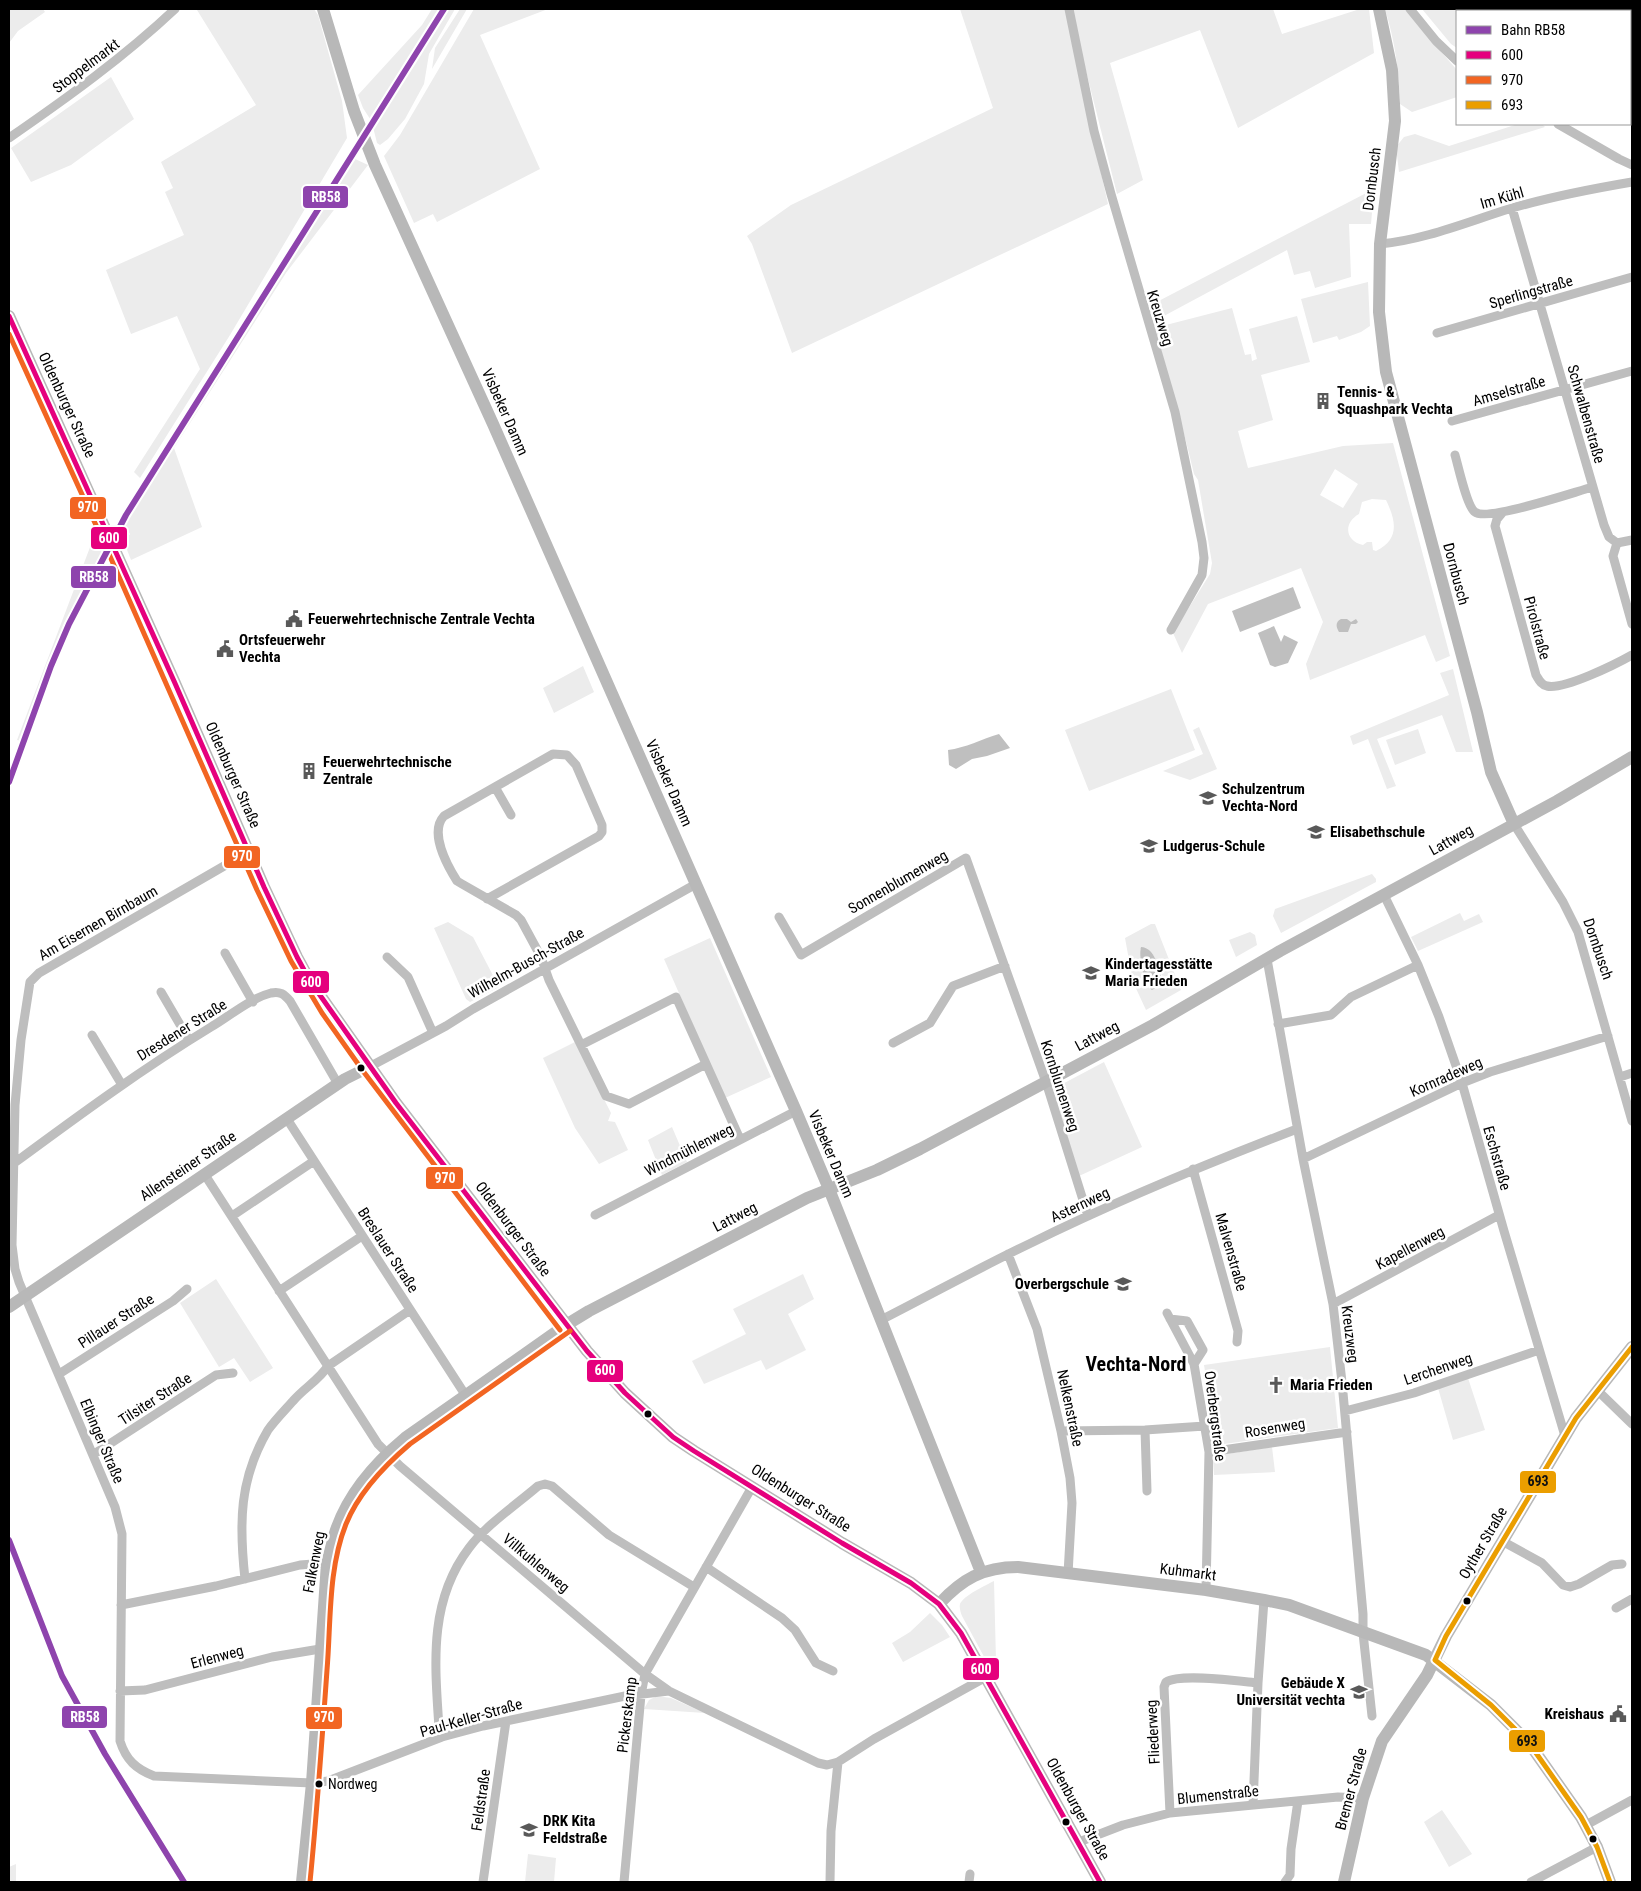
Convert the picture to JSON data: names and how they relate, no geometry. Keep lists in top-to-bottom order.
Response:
{
  "streets": {
    "street": [
      "Stoppelmarkt",
      "Dornbusch",
      "Im Kühl",
      "Sperlingstraße",
      "Kreuzweg",
      "Amselstraße",
      "Oldenburger Straße",
      "Visbeker Damm",
      "Schwalbenstraße",
      "Pirolstraße",
      "Lattweg",
      "Sonnenblumenweg",
      "Am Eisernen Birnbaum",
      "Wilhelm-Busch-Straße",
      "Dresdener Straße",
      "Kornradeweg",
      "Kornblumenweg",
      "Windmühlenweg",
      "Eschstraße",
      "Allensteiner Straße",
      "Asternweg",
      "Kapellenweg",
      "Breslauer Straße",
      "Malvenstraße",
      "Pillauer Straße",
      "Lerchenweg",
      "Tilsiter Straße",
      "Nelkenstraße",
      "Overbergstraße",
      "Rosenweg",
      "Elbinger Straße",
      "Oyther Straße",
      "Falkenweg",
      "Villkuhlenweg",
      "Kuhmarkt",
      "Erlenweg",
      "Pickerskamp",
      "Paul-Keller-Straße",
      "Fliederweg",
      "Bremer Straße",
      "Blumenstraße",
      "Feldstraße"
    ]
  },
  "crossings": [
    ["Dornbusch", "Im Kühl"],
    ["Dornbusch", "Lattweg"],
    ["Dornbusch", "Kornradeweg"],
    ["Im Kühl", "Schwalbenstraße"],
    ["Sperlingstraße", "Schwalbenstraße"],
    ["Kreuzweg", "Lattweg"],
    ["Kreuzweg", "Kornradeweg"],
    ["Kreuzweg", "Asternweg"],
    ["Kreuzweg", "Kapellenweg"],
    ["Kreuzweg", "Lerchenweg"],
    ["Kreuzweg", "Rosenweg"],
    ["Kreuzweg", "Kuhmarkt"],
    ["Amselstraße", "Schwalbenstraße"],
    ["Oldenburger Straße", "Lattweg"],
    ["Oldenburger Straße", "Am Eisernen Birnbaum"],
    ["Oldenburger Straße", "Wilhelm-Busch-Straße"],
    ["Oldenburger Straße", "Allensteiner Straße"],
    ["Oldenburger Straße", "Falkenweg"],
    ["Oldenburger Straße", "Kuhmarkt"],
    ["Oldenburger Straße", "Pickerskamp"],
    ["Oldenburger Straße", "Blumenstraße"],
    ["Visbeker Damm", "Lattweg"],
    ["Visbeker Damm", "Wilhelm-Busch-Straße"],
    ["Visbeker Damm", "Windmühlenweg"],
    ["Visbeker Damm", "Asternweg"],
    ["Visbeker Damm", "Kuhmarkt"],
    ["Lattweg", "Kornblumenweg"],
    ["Lattweg", "Eschstraße"],
    ["Lattweg", "Falkenweg"],
    ["Sonnenblumenweg", "Kornblumenweg"],
    ["Am Eisernen Birnbaum", "Dresdener Straße"],
    ["Am Eisernen Birnbaum", "Allensteiner Straße"],
    ["Am Eisernen Birnbaum", "Elbinger Straße"],
    ["Wilhelm-Busch-Straße", "Allensteiner Straße"],
    ["Dresdener Straße", "Allensteiner Straße"],
    ["Kornradeweg", "Eschstraße"],
    ["Kornblumenweg", "Asternweg"],
    ["Eschstraße", "Kapellenweg"],
    ["Eschstraße", "Lerchenweg"],
    ["Eschstraße", "Oyther Straße"],
    ["Allensteiner Straße", "Breslauer Straße"],
    ["Allensteiner Straße", "Elbinger Straße"],
    ["Allensteiner Straße", "Villkuhlenweg"],
    ["Asternweg", "Malvenstraße"],
    ["Asternweg", "Nelkenstraße"],
    ["Breslauer Straße", "Falkenweg"],
    ["Pillauer Straße", "Elbinger Straße"],
    ["Tilsiter Straße", "Elbinger Straße"],
    ["Nelkenstraße", "Kuhmarkt"],
    ["Overbergstraße", "Rosenweg"],
    ["Overbergstraße", "Kuhmarkt"],
    ["Oyther Straße", "Kuhmarkt"],
    ["Oyther Straße", "Bremer Straße"],
    ["Falkenweg", "Villkuhlenweg"],
    ["Falkenweg", "Erlenweg"],
    ["Falkenweg", "Paul-Keller-Straße"],
    ["Villkuhlenweg", "Pickerskamp"],
    ["Kuhmarkt", "Bremer Straße"],
    ["Pickerskamp", "Paul-Keller-Straße"],
    ["Paul-Keller-Straße", "Feldstraße"],
    ["Fliederweg", "Blumenstraße"],
    ["Bremer Straße", "Blumenstraße"]
  ],
  "districts": ["Vechta-Nord"],
  "places": {
    "building": ["Tennis- & Squashpark Vechta", "Feuerwehrtechnische Zentrale"],
    "public building": ["Feuerwehrtechnische Zentrale Vechta", "Ortsfeuerwehr Vechta", "Kreishaus"],
    "school or university": [
      "Schulzentrum Vechta-Nord",
      "Elisabethschule",
      "Ludgerus-Schule",
      "Kindertagesstätte Maria Frieden",
      "Overbergschule",
      "Gebäude X Universität vechta",
      "DRK Kita Feldstraße"
    ],
    "church": ["Maria Frieden"],
    "other": ["Nordweg"]
  },
  "lines": [
    "rail line RB58",
    "transit line 600",
    "transit line 970",
    "transit line 693"
  ],
  "legend": [
    "Bahn RB58",
    "600",
    "970",
    "693"
  ]
}
